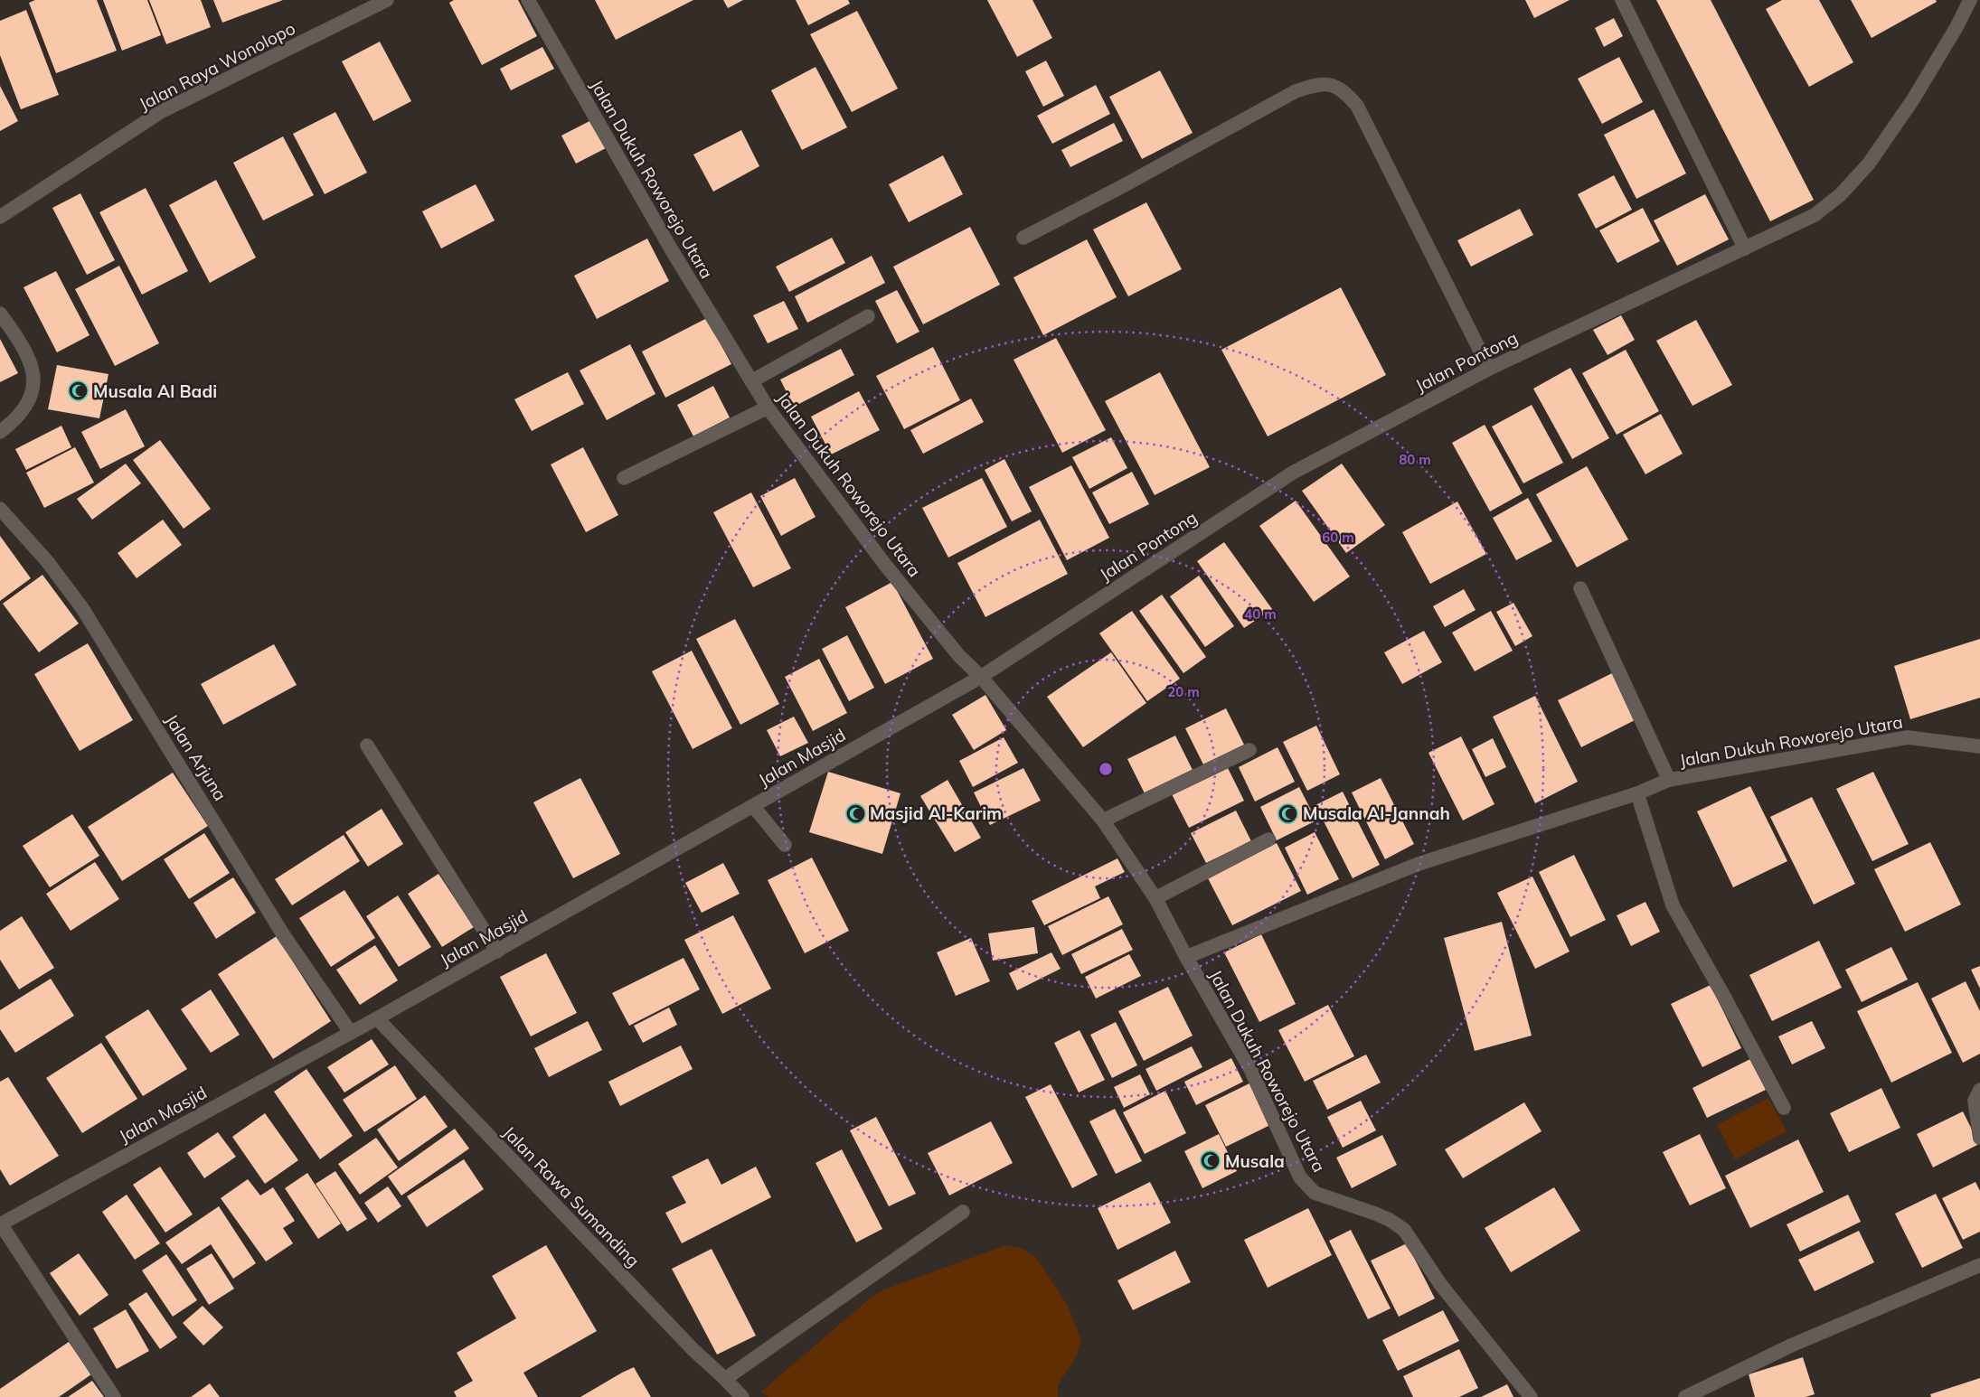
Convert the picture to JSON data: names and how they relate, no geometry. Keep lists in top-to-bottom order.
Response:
{
  "streets": {
    "street": [
      "Jalan Raya Wonolopo",
      "Jalan Dukuh Roworejo Utara",
      "Jalan Pontong",
      "Jalan Arjuna",
      "Jalan Masjid",
      "Jalan Rawa Sumanding"
    ]
  },
  "crossings": [
    ["Jalan Dukuh Roworejo Utara", "Jalan Pontong"],
    ["Jalan Dukuh Roworejo Utara", "Jalan Masjid"],
    ["Jalan Pontong", "Jalan Masjid"],
    ["Jalan Arjuna", "Jalan Masjid"],
    ["Jalan Masjid", "Jalan Rawa Sumanding"]
  ],
  "places": {
    "mosque": [
      "Musala Al Badi",
      "Masjid Al-Karim",
      "Musala Al-Jannah",
      "Musala"
    ]
  },
  "rings": [
    "80 m",
    "60 m",
    "40 m",
    "20 m"
  ]
}
